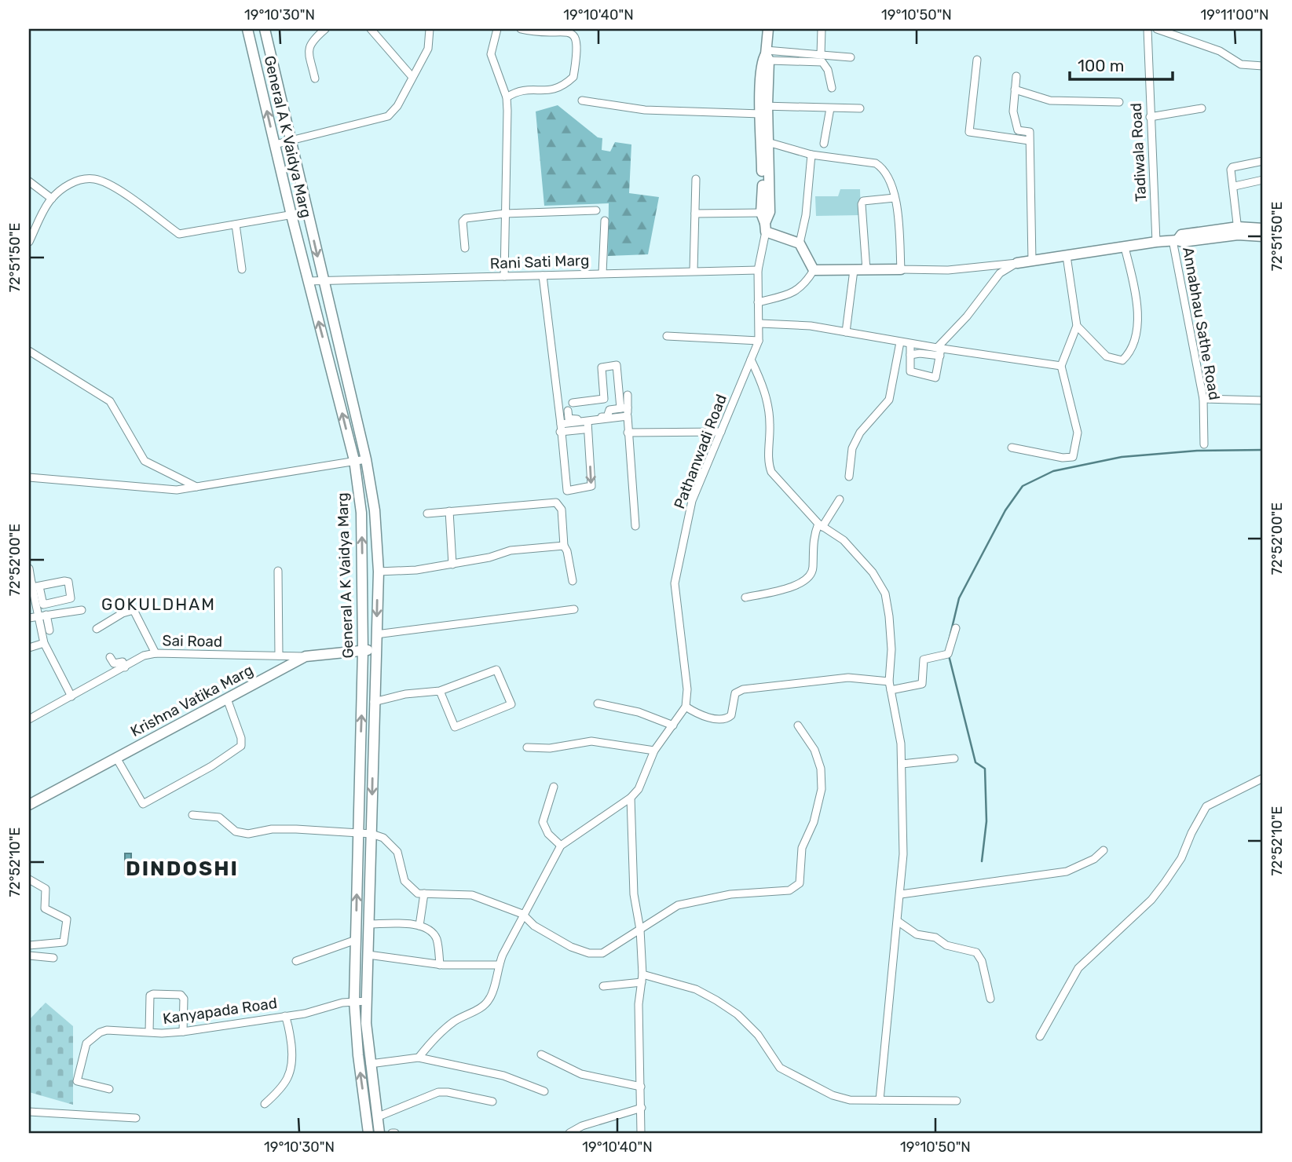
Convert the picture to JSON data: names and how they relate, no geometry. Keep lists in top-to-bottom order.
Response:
{
  "streets": {
    "main road": ["General A K Vaidya Marg", "Krishna Vatika Marg"],
    "street": [
      "Tadiwala Road",
      "Rani Sati Marg",
      "Annabhau Sathe Road",
      "Pathanwadi Road",
      "Sai Road",
      "Kanyapada Road"
    ]
  },
  "crossings": [
    ["General A K Vaidya Marg", "Rani Sati Marg"],
    ["General A K Vaidya Marg", "Krishna Vatika Marg"],
    ["General A K Vaidya Marg", "Kanyapada Road"],
    ["Rani Sati Marg", "Pathanwadi Road"],
    ["Sai Road", "Krishna Vatika Marg"]
  ],
  "districts": ["GOKULDHAM", "DINDOSHI"],
  "scale_bar": "100 m",
  "coordinates": [
    "19°10'30\"N",
    "19°10'40\"N",
    "19°10'50\"N",
    "19°11'00\"N",
    "72°51'50\"E",
    "72°52'00\"E",
    "72°52'10\"E"
  ]
}
